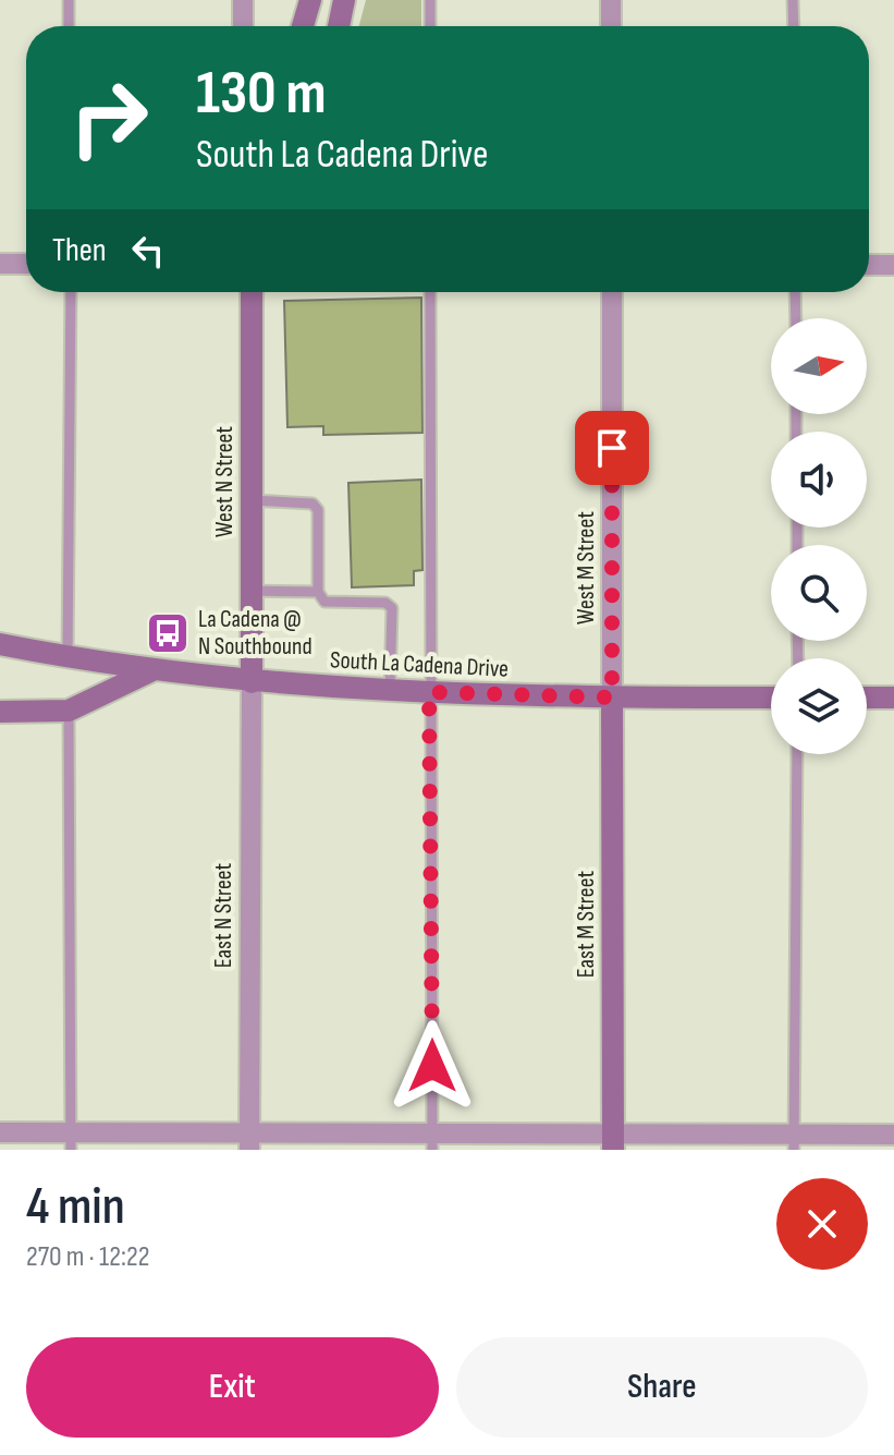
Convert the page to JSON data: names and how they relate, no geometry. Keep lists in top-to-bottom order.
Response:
{
  "streets": {
    "main road": ["West N Street", "South La Cadena Drive", "East M Street"],
    "street": ["West M Street", "East N Street"]
  },
  "crossings": [
    ["West N Street", "South La Cadena Drive"],
    ["West N Street", "East N Street"],
    ["West M Street", "South La Cadena Drive"],
    ["West M Street", "East M Street"],
    ["South La Cadena Drive", "East N Street"],
    ["South La Cadena Drive", "East M Street"]
  ],
  "places": {
    "bus stop": ["La Cadena @ N Southbound"]
  },
  "north": "right",
  "page": {
    "turn": ["130 m", "South La Cadena Drive"],
    "then": "Then",
    "heading": ["4 min", "270 m · 12:22"],
    "buttons": ["Exit", "Share"]
  }
}
